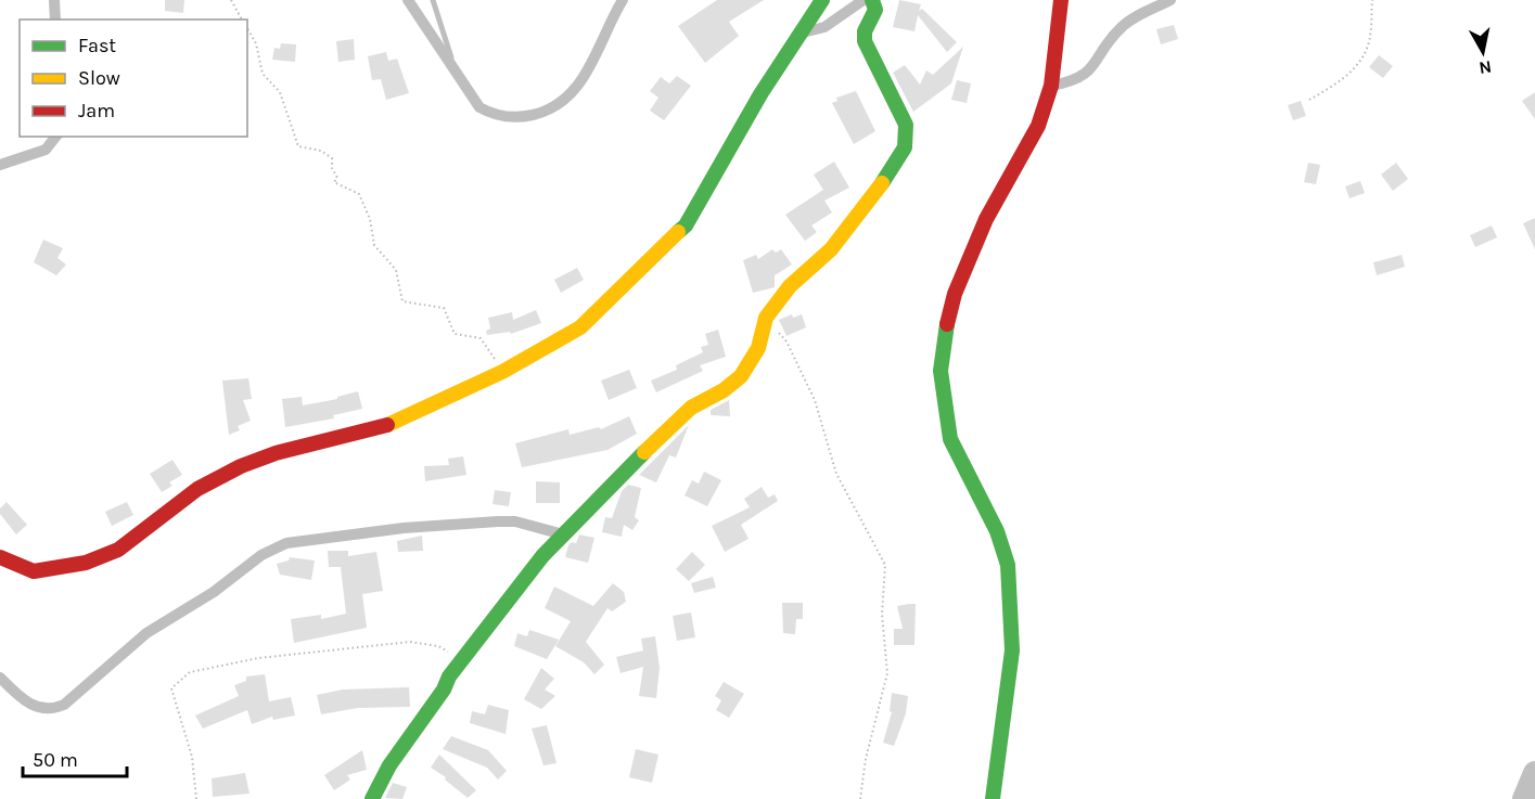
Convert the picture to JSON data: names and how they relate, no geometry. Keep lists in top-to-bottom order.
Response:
{
  "legend": ["Fast", "Slow", "Jam"],
  "scale_bar": "50 m",
  "north": "bottom"
}
